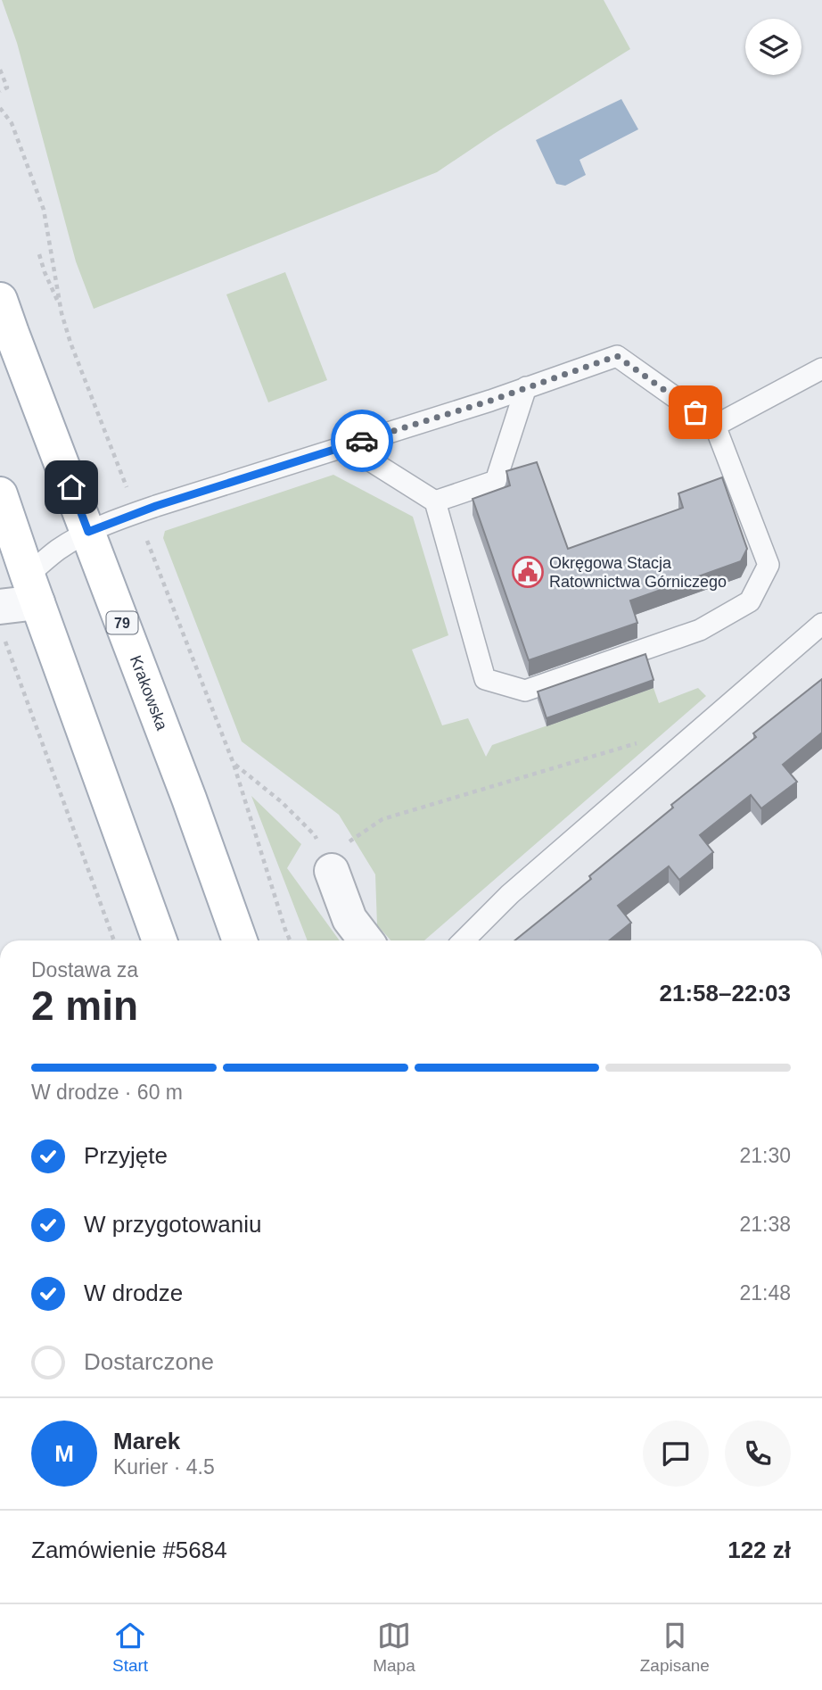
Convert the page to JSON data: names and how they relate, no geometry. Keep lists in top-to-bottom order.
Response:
{
  "streets": {
    "main road": ["79", "Krakowska"]
  },
  "places": {
    "public building": ["Okręgowa Stacja Ratownictwa Górniczego"]
  },
  "page": {
    "heading": ["2 min", "Dostawa za", "21:58–22:03"],
    "panel": [
      "Marek",
      "Kurier · 4.5",
      "Zamówienie #5684",
      "122 zł"
    ],
    "bar": "W drodze · 60 m",
    "list": [
      ["Przyjęte", "21:30"],
      ["W przygotowaniu", "21:38"],
      ["W drodze", "21:48"],
      "Dostarczone"
    ],
    "round": "M",
    "tabs": ["Start", "Mapa", "Zapisane"]
  }
}
